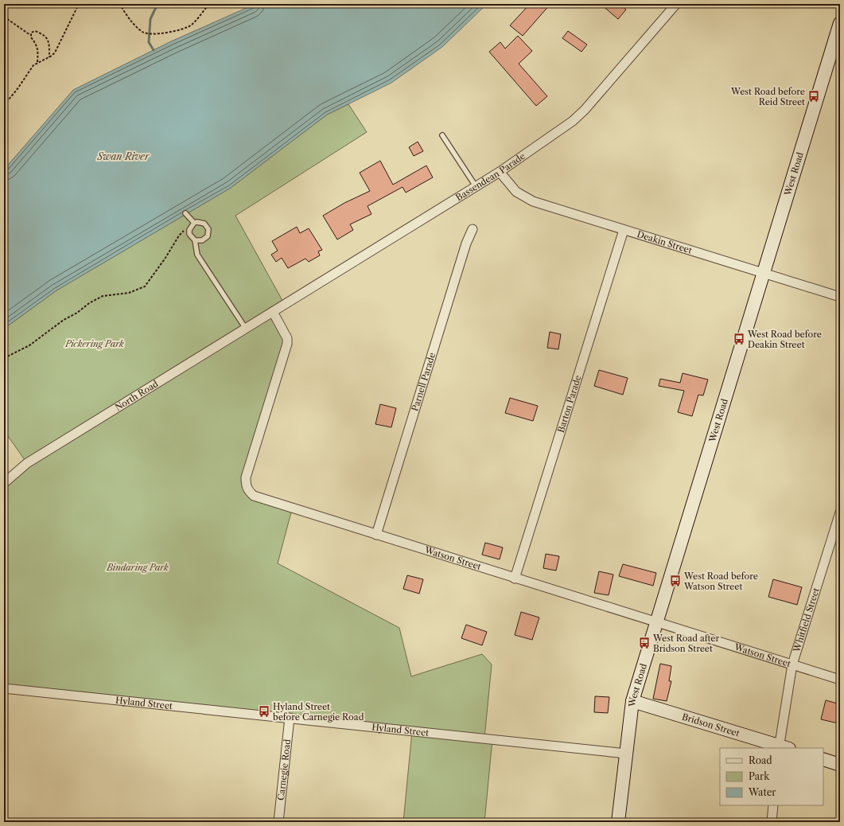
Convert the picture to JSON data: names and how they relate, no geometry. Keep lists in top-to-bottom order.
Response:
{
  "streets": {
    "street": [
      "West Road",
      "Bassendean Parade",
      "Deakin Street",
      "Parnell Parade",
      "North Road",
      "Barton Parade",
      "Watson Street",
      "Whitfield Street",
      "Hyland Street",
      "Bridson Street",
      "Carnegie Road"
    ]
  },
  "crossings": [
    ["West Road", "Deakin Street"],
    ["West Road", "Watson Street"],
    ["West Road", "Hyland Street"],
    ["West Road", "Bridson Street"],
    ["Bassendean Parade", "Deakin Street"],
    ["Bassendean Parade", "North Road"],
    ["Bassendean Parade", "Watson Street"],
    ["Deakin Street", "Barton Parade"],
    ["Parnell Parade", "Watson Street"],
    ["North Road", "Watson Street"],
    ["Barton Parade", "Watson Street"],
    ["Watson Street", "Whitfield Street"],
    ["Whitfield Street", "Bridson Street"],
    ["Hyland Street", "Carnegie Road"]
  ],
  "water": ["Swan River"],
  "parks": ["Pickering Park", "Bindaring Park"],
  "places": {
    "bus stop": [
      "West Road before Reid Street",
      "West Road before Deakin Street",
      "West Road before Watson Street",
      "West Road after Bridson Street",
      "Hyland Street before Carnegie Road"
    ]
  },
  "legend": ["Road", "Park", "Water"]
}
